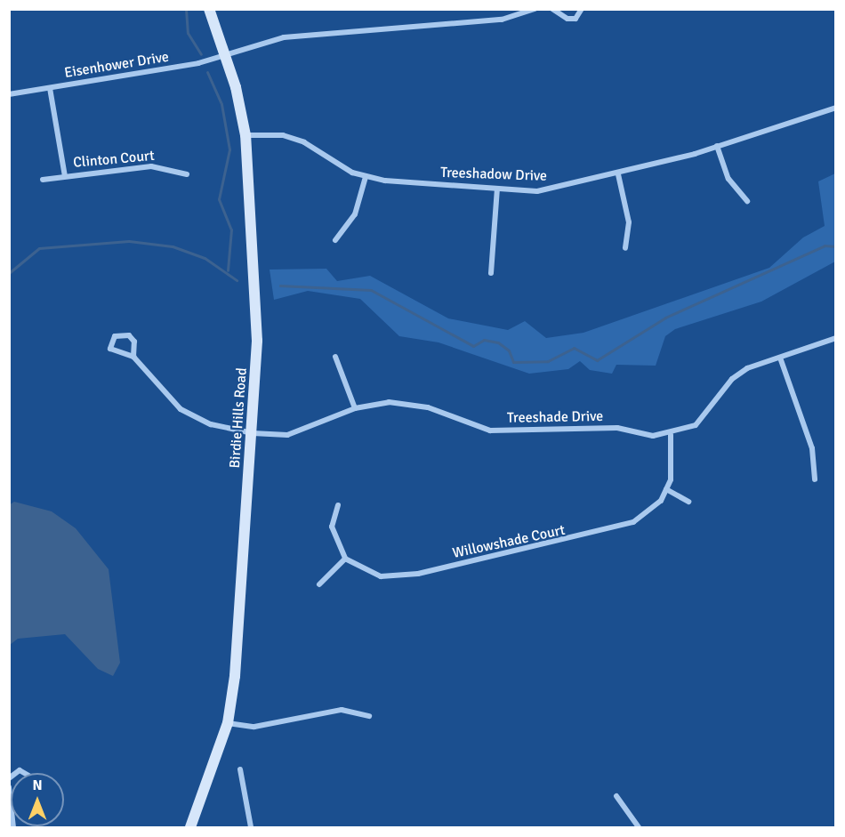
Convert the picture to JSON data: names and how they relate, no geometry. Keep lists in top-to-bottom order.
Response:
{
  "streets": {
    "main road": ["Birdie Hills Road"],
    "street": [
      "Eisenhower Drive",
      "Clinton Court",
      "Treeshadow Drive",
      "Treeshade Drive",
      "Willowshade Court"
    ]
  },
  "crossings": [
    ["Eisenhower Drive", "Birdie Hills Road"],
    ["Treeshadow Drive", "Birdie Hills Road"],
    ["Treeshade Drive", "Birdie Hills Road"],
    ["Treeshade Drive", "Willowshade Court"]
  ],
  "north": "top"
}
